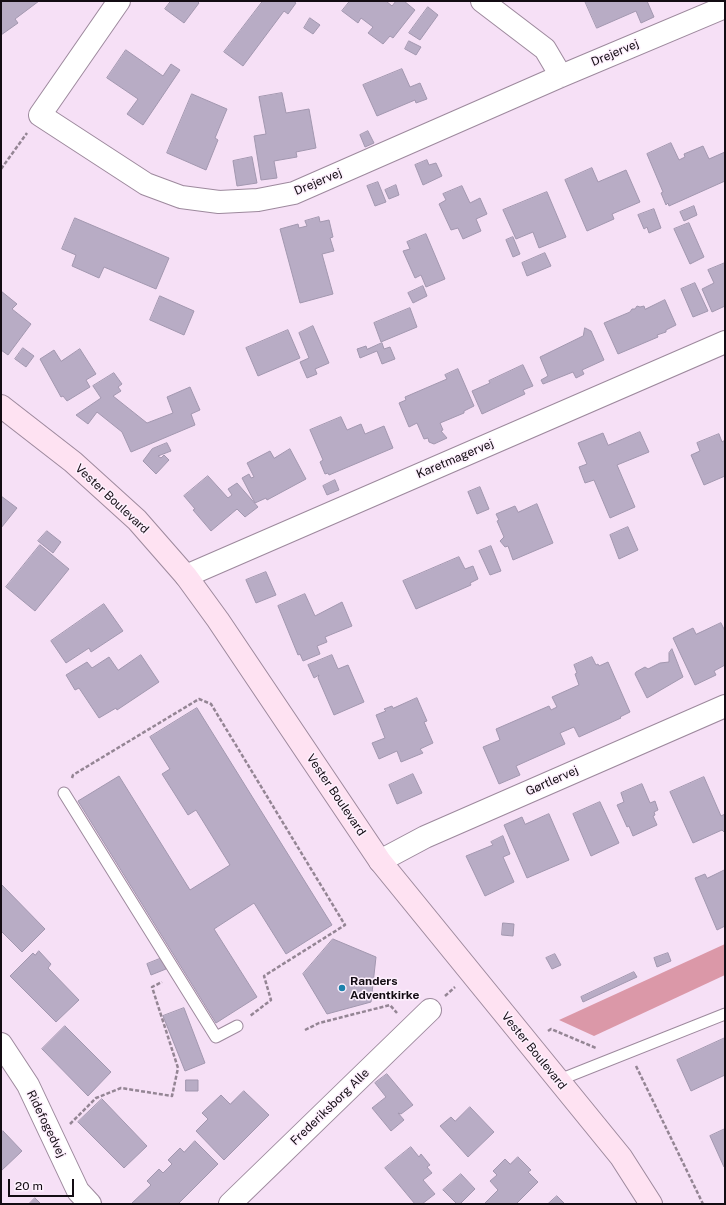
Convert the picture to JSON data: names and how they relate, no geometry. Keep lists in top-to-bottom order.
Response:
{
  "streets": {
    "main road": ["Vester Boulevard"],
    "street": [
      "Drejervej",
      "Karetmagervej",
      "Gørtlervej",
      "Frederiksborg Alle",
      "Ridefogedvej"
    ]
  },
  "crossings": [
    ["Karetmagervej", "Vester Boulevard"],
    ["Vester Boulevard", "Gørtlervej"]
  ],
  "places": ["Randers Adventkirke"],
  "scale_bar": "20 m"
}
